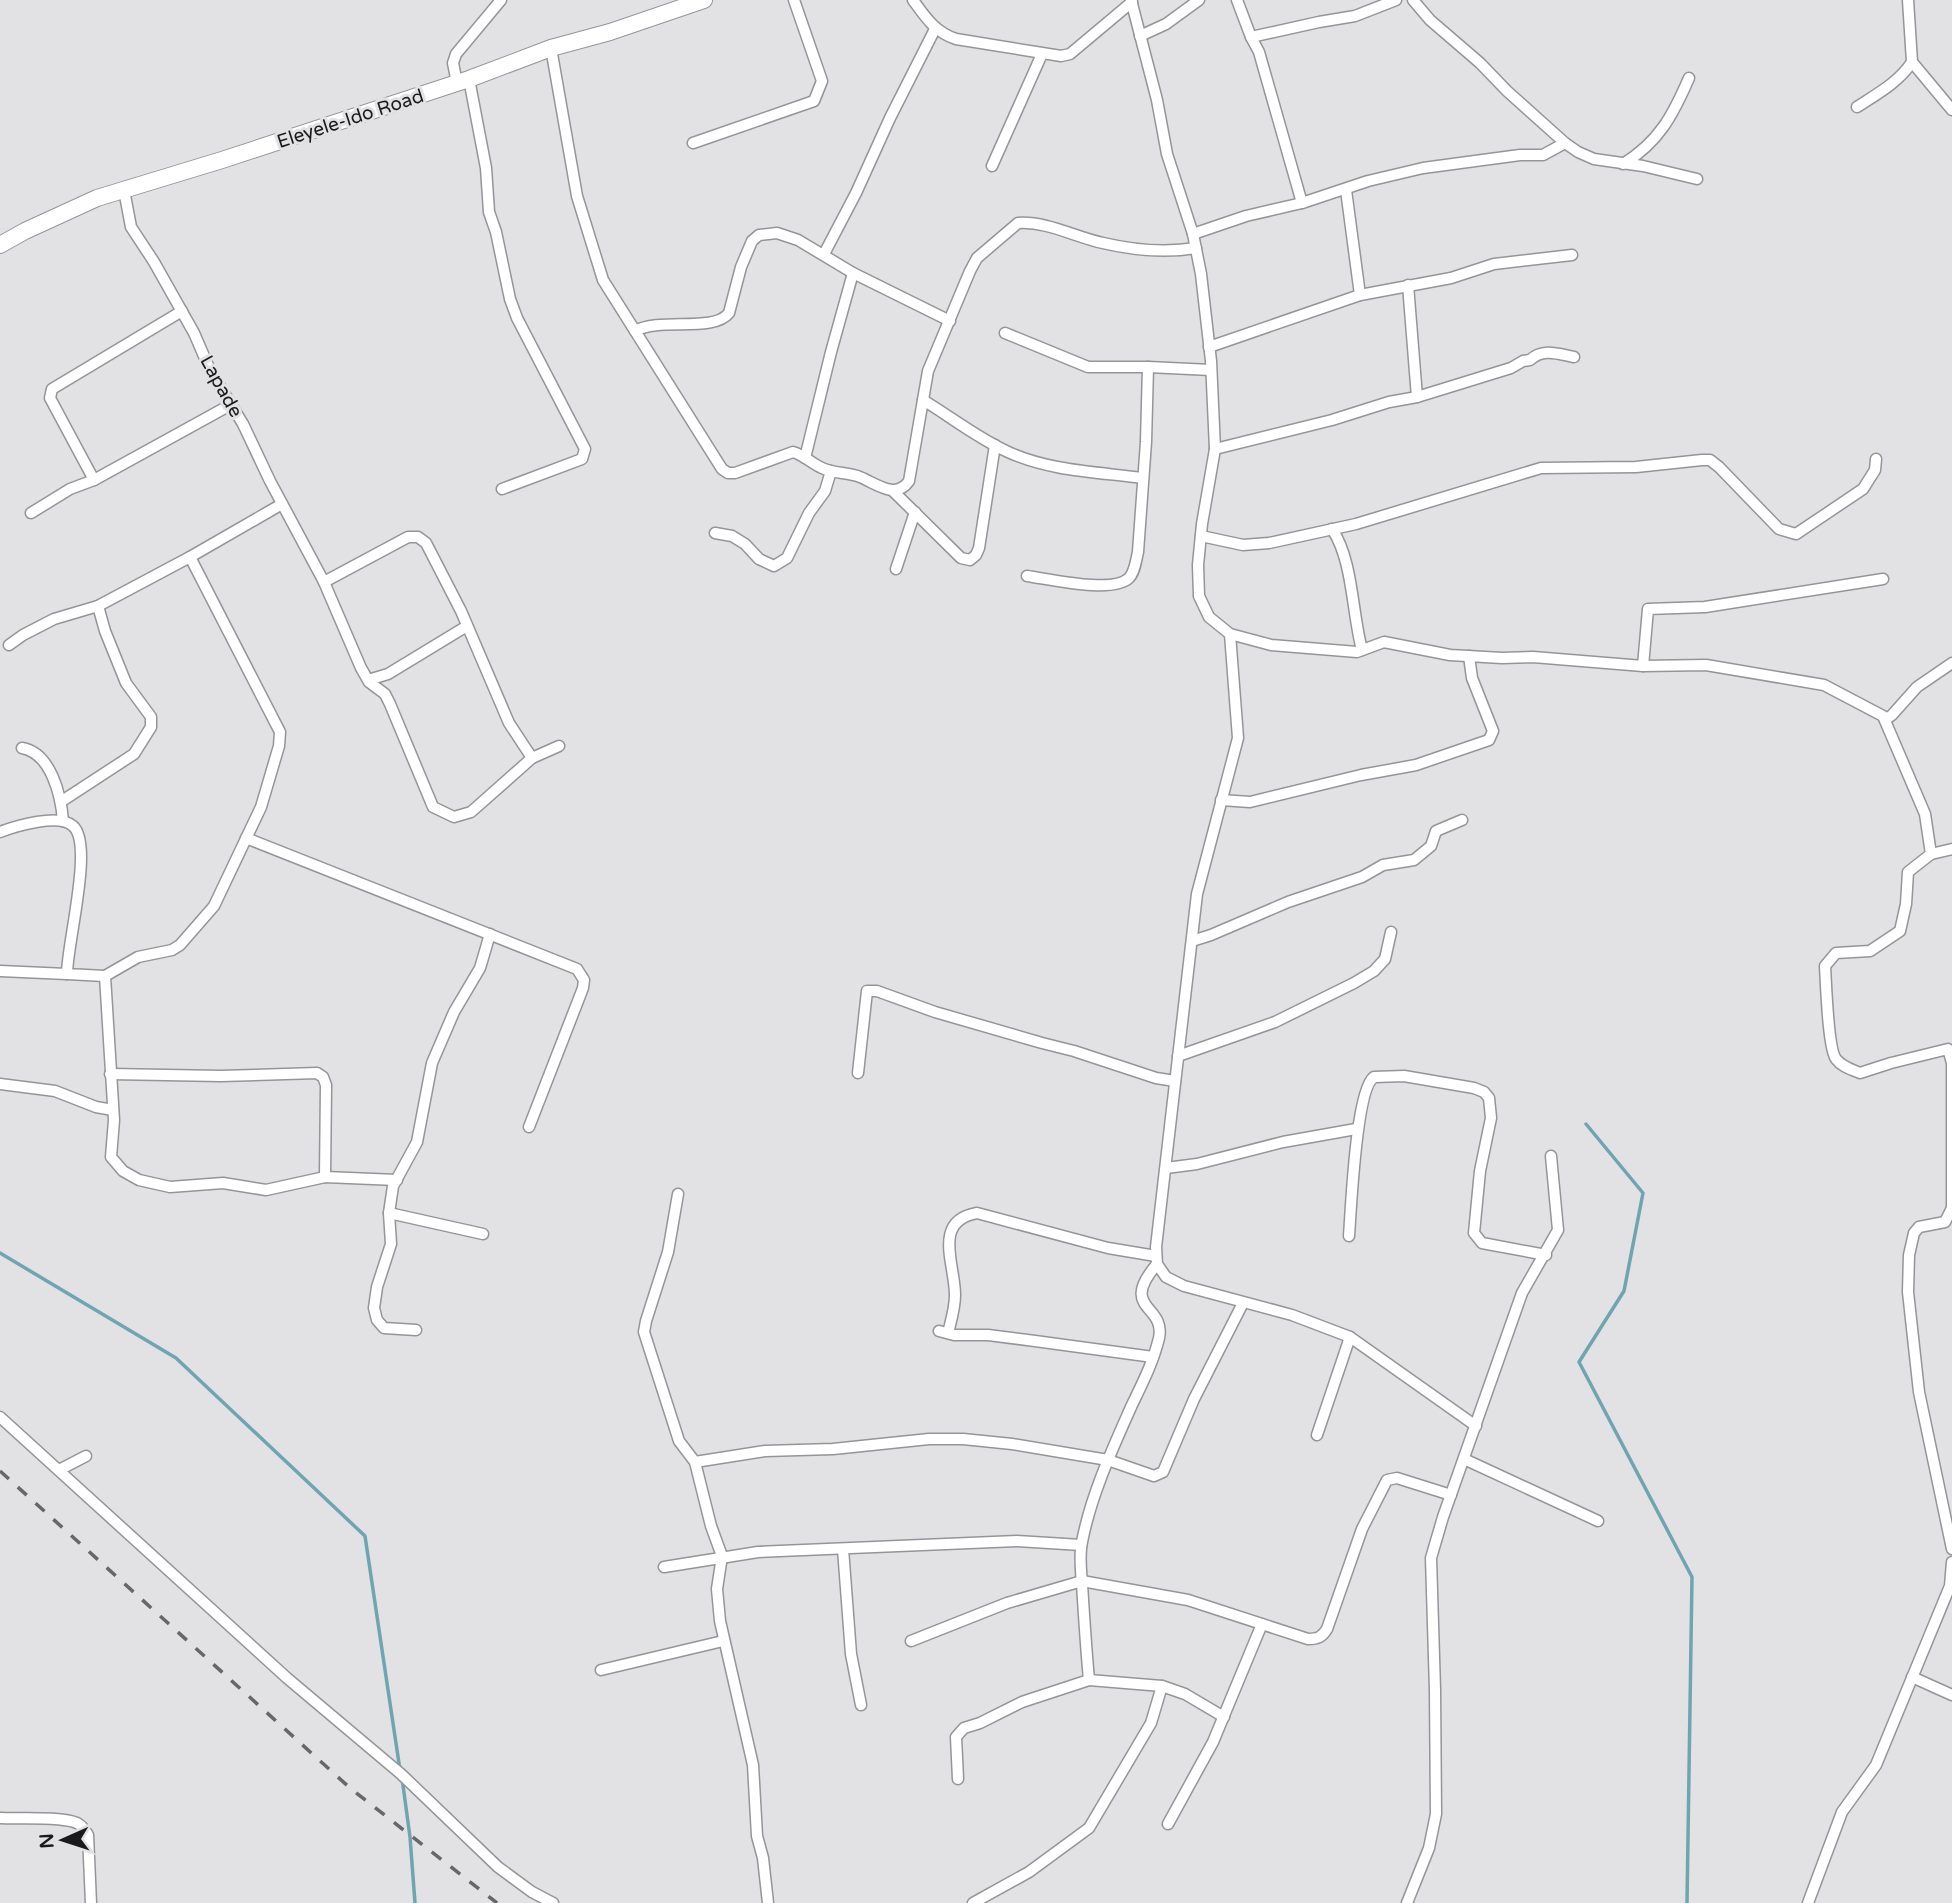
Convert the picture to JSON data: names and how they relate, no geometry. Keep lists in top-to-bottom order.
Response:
{
  "streets": {
    "main road": ["Eleyele-Ido Road"],
    "street": ["Lapade"]
  },
  "crossings": [
    ["Eleyele-Ido Road", "Lapade"]
  ],
  "north": "left"
}
